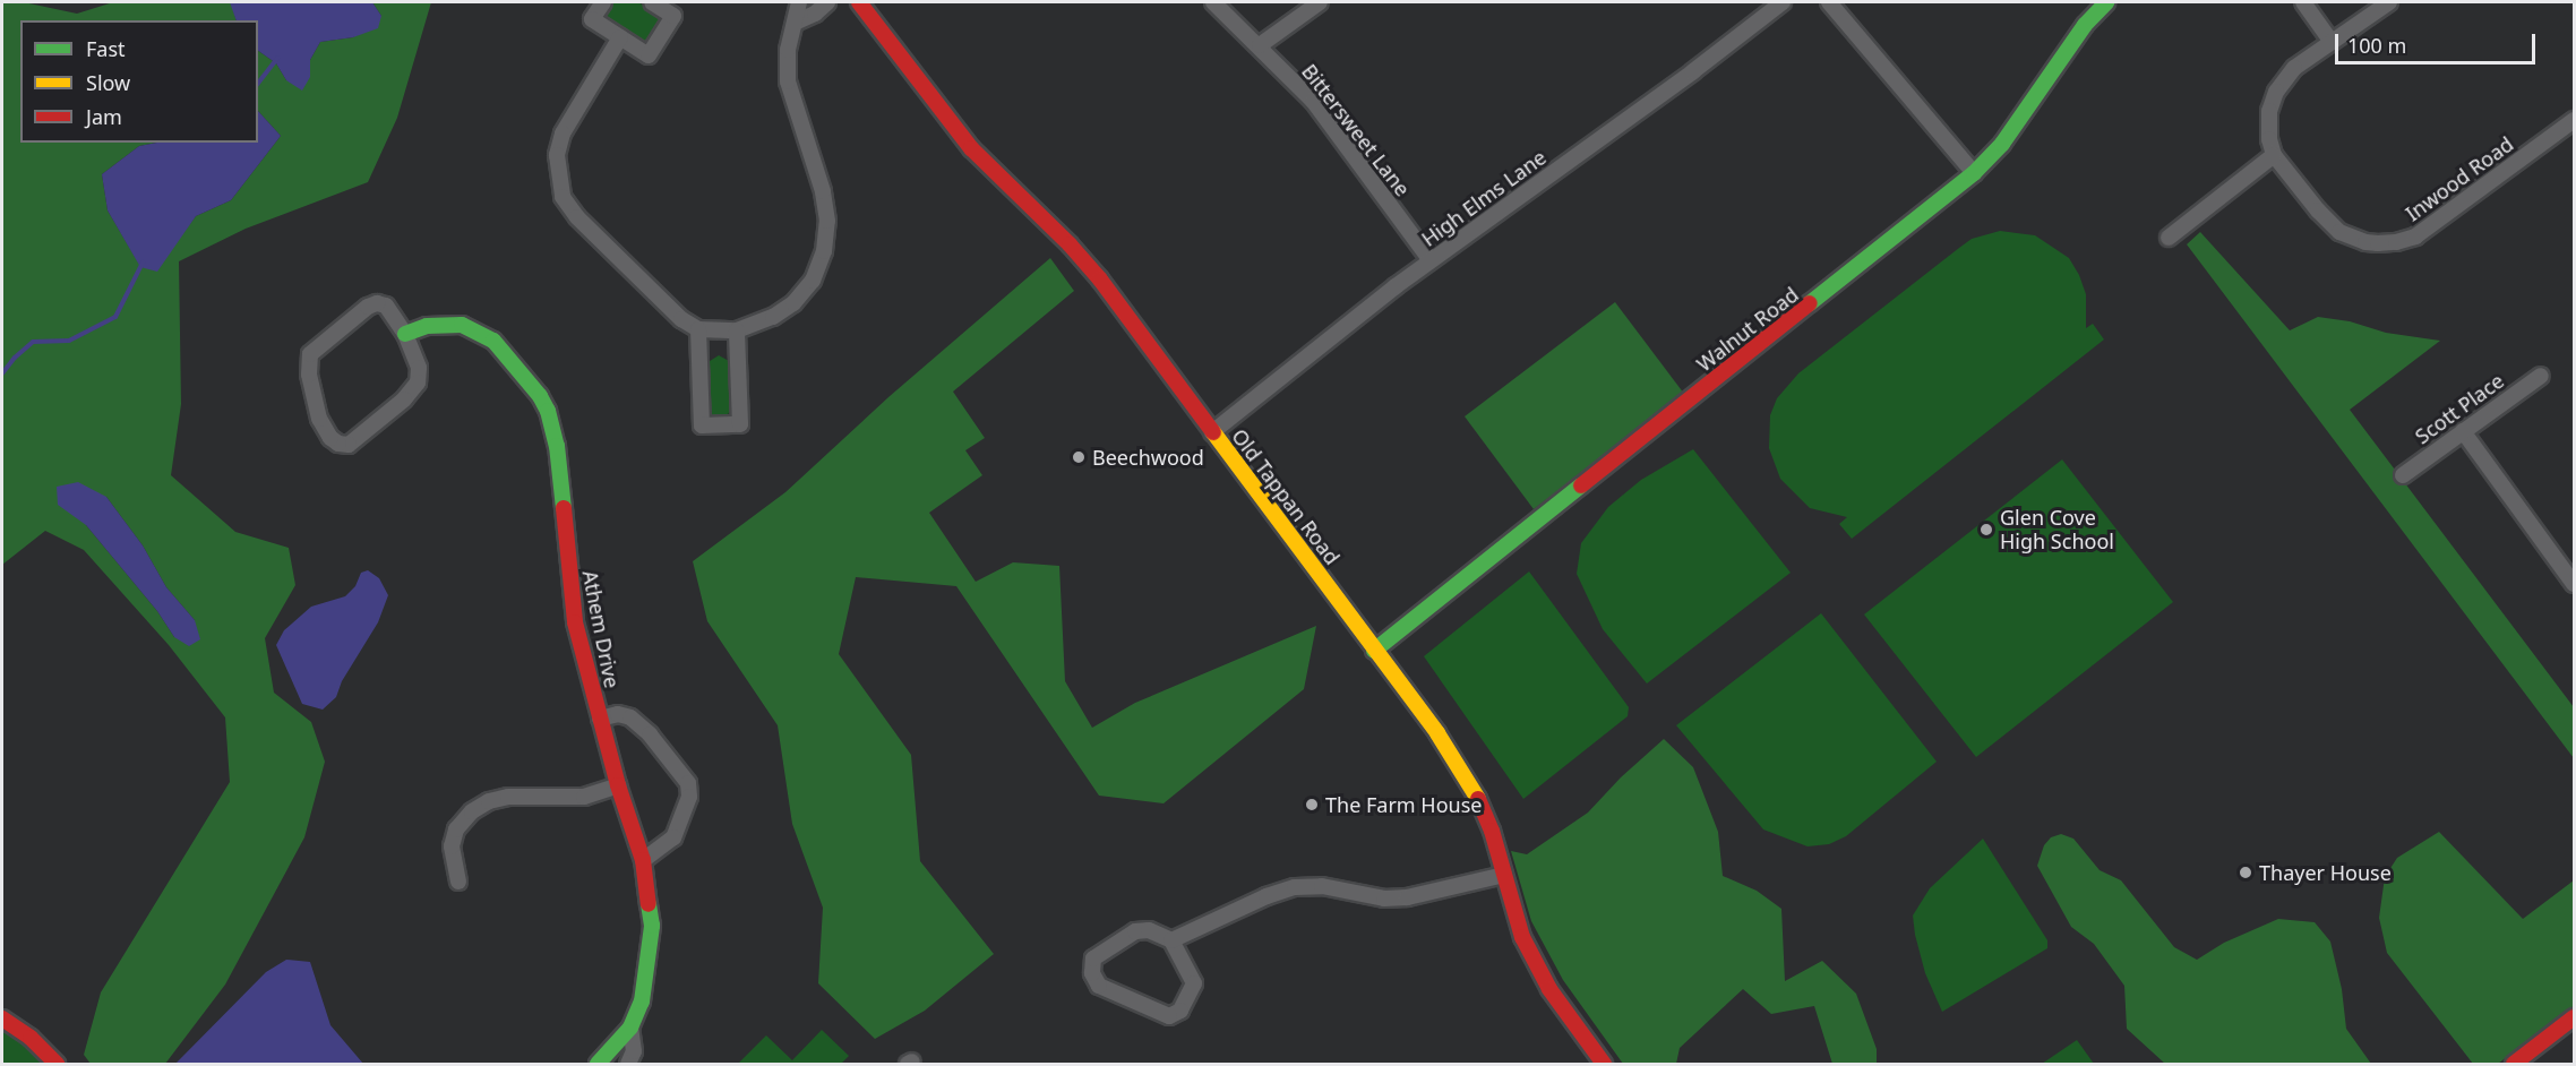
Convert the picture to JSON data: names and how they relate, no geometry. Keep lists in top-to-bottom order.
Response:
{
  "streets": {
    "street": [
      "Bittersweet Lane",
      "Inwood Road",
      "High Elms Lane",
      "Walnut Road",
      "Scott Place",
      "Old Tappan Road",
      "Athem Drive"
    ]
  },
  "crossings": [
    ["Bittersweet Lane", "High Elms Lane"],
    ["High Elms Lane", "Old Tappan Road"],
    ["Walnut Road", "Old Tappan Road"]
  ],
  "places": [
    "Beechwood",
    "Glen Cove High School",
    "The Farm House",
    "Thayer House"
  ],
  "legend": ["Fast", "Slow", "Jam"],
  "scale_bar": "100 m"
}
